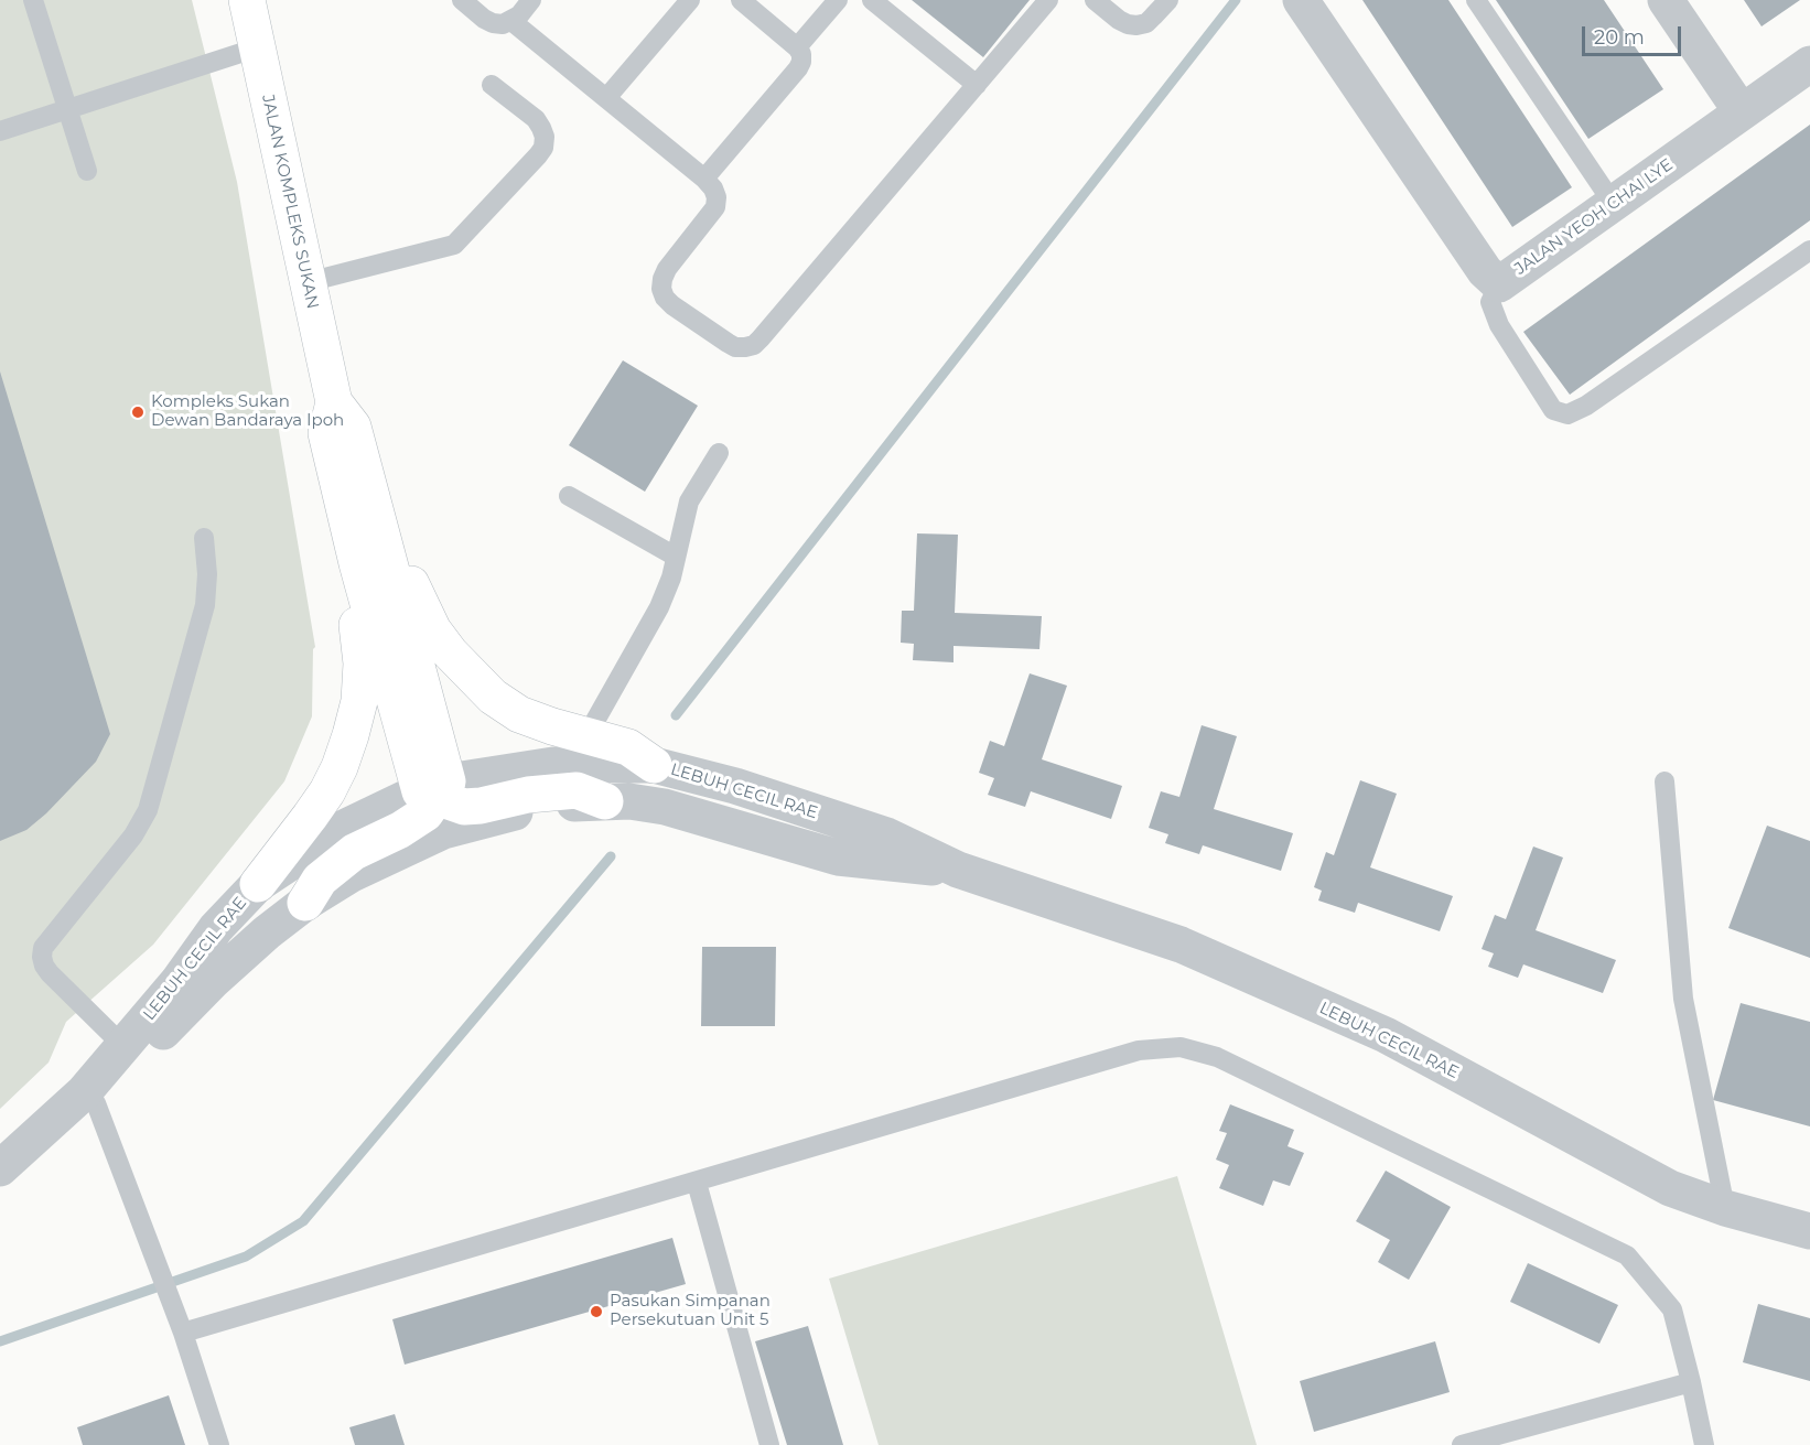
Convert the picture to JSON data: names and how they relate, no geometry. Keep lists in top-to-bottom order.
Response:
{
  "streets": {
    "main road": ["JALAN KOMPLEKS SUKAN"],
    "street": ["JALAN YEOH CHAI LYE", "LEBUH CECIL RAE"]
  },
  "crossings": [
    ["JALAN KOMPLEKS SUKAN", "LEBUH CECIL RAE"]
  ],
  "places": ["Kompleks Sukan Dewan Bandaraya Ipoh", "Pasukan Simpanan Persekutuan Unit 5"],
  "scale_bar": "20 m"
}
